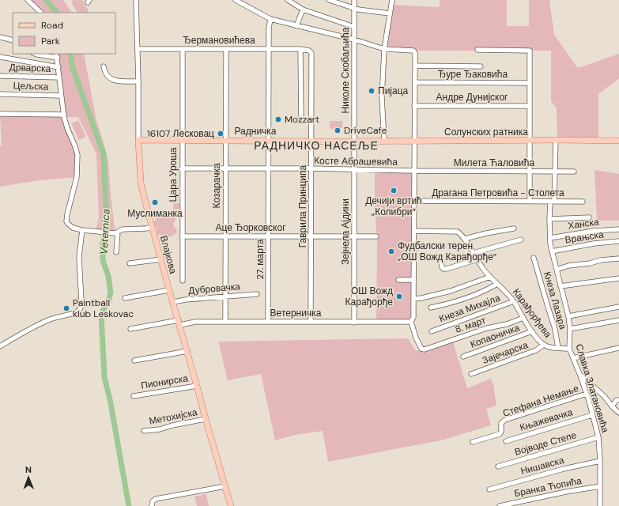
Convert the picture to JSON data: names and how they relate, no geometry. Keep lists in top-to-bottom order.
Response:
{
  "streets": {
    "main road": ["Радничка", "Солунских ратника", "Влајкова"],
    "street": [
      "Ђермановићева",
      "Дрварска",
      "Николе Скобаљића",
      "Ђуре Ђаковића",
      "Цељска",
      "Андре Дунијског",
      "Косте Абрашевића",
      "Милета Ћаловића",
      "Цара Уроша",
      "Козарачка",
      "Драгана Петровића - Столета",
      "Гаврила Принципа",
      "Ханска",
      "Аце Ђорковског",
      "Зејнела Ајдини",
      "Врањска",
      "27. марта",
      "Дубровачка",
      "Кнеза Лазара",
      "Кнеза Михајла",
      "Ветерничка",
      "Карађорђева",
      "8. март",
      "Копаоничка",
      "Зајечарска",
      "Пионирска",
      "Славка Златановића",
      "Стефана Немање",
      "Метохијска",
      "Књажевачка",
      "Војводе Степе",
      "Нишавска",
      "Бранка Ћопића"
    ]
  },
  "crossings": [
    ["Ђермановићева", "Цара Уроша"],
    ["Ђермановићева", "Козарачка"],
    ["Ђермановићева", "Гаврила Принципа"],
    ["Ђермановићева", "Влајкова"],
    ["Ђермановићева", "27. марта"],
    ["Николе Скобаљића", "Радничка"],
    ["Николе Скобаљића", "Солунских ратника"],
    ["Николе Скобаљића", "Зејнела Ајдини"],
    ["Радничка", "Солунских ратника"],
    ["Радничка", "Цара Уроша"],
    ["Радничка", "Козарачка"],
    ["Радничка", "Гаврила Принципа"],
    ["Радничка", "Зејнела Ајдини"],
    ["Радничка", "Влајкова"],
    ["Радничка", "27. марта"],
    ["Солунских ратника", "Зејнела Ајдини"],
    ["Солунских ратника", "Славка Златановића"],
    ["Косте Абрашевића", "Милета Ћаловића"],
    ["Косте Абрашевића", "Цара Уроша"],
    ["Косте Абрашевића", "Козарачка"],
    ["Косте Абрашевића", "Гаврила Принципа"],
    ["Косте Абрашевића", "Зејнела Ајдини"],
    ["Косте Абрашевића", "27. марта"],
    ["Милета Ћаловића", "Славка Златановића"],
    ["Цара Уроша", "Аце Ђорковског"],
    ["Козарачка", "Аце Ђорковског"],
    ["Козарачка", "Дубровачка"],
    ["Козарачка", "Ветерничка"],
    ["Драгана Петровића - Столета", "Славка Златановића"],
    ["Гаврила Принципа", "Аце Ђорковског"],
    ["Гаврила Принципа", "Ветерничка"],
    ["Ханска", "Славка Златановића"],
    ["Аце Ђорковског", "Зејнела Ајдини"],
    ["Аце Ђорковског", "27. марта"],
    ["Зејнела Ајдини", "Ветерничка"],
    ["Врањска", "Славка Златановића"],
    ["Влајкова", "Дубровачка"],
    ["Влајкова", "Ветерничка"],
    ["Влајкова", "Пионирска"],
    ["Влајкова", "Метохијска"],
    ["27. марта", "Ветерничка"],
    ["Кнеза Лазара", "Карађорђева"],
    ["Кнеза Михајла", "Карађорђева"],
    ["Ветерничка", "8. март"],
    ["Карађорђева", "8. март"],
    ["Карађорђева", "Копаоничка"],
    ["Карађорђева", "Зајечарска"],
    ["Карађорђева", "Славка Златановића"],
    ["Славка Златановића", "Стефана Немање"],
    ["Славка Златановића", "Књажевачка"],
    ["Славка Златановића", "Војводе Степе"],
    ["Славка Златановића", "Нишавска"],
    ["Славка Златановића", "Бранка Ћопића"]
  ],
  "districts": ["РАДНИЧКО НАСЕЉЕ"],
  "water": ["Veternica"],
  "places": [
    "Пијаца",
    "Mozzart",
    "DriveCafe",
    "16107 Лесковац",
    "Дечији вртић „Колибри”",
    "Муслиманка",
    "Фудбалски терен „ОШ Вожд Карађорђе”",
    "ОШ Вожд Карађорђе",
    "Paintball klub Leskovac"
  ],
  "legend": ["Road", "Park"],
  "north": "top"
}
